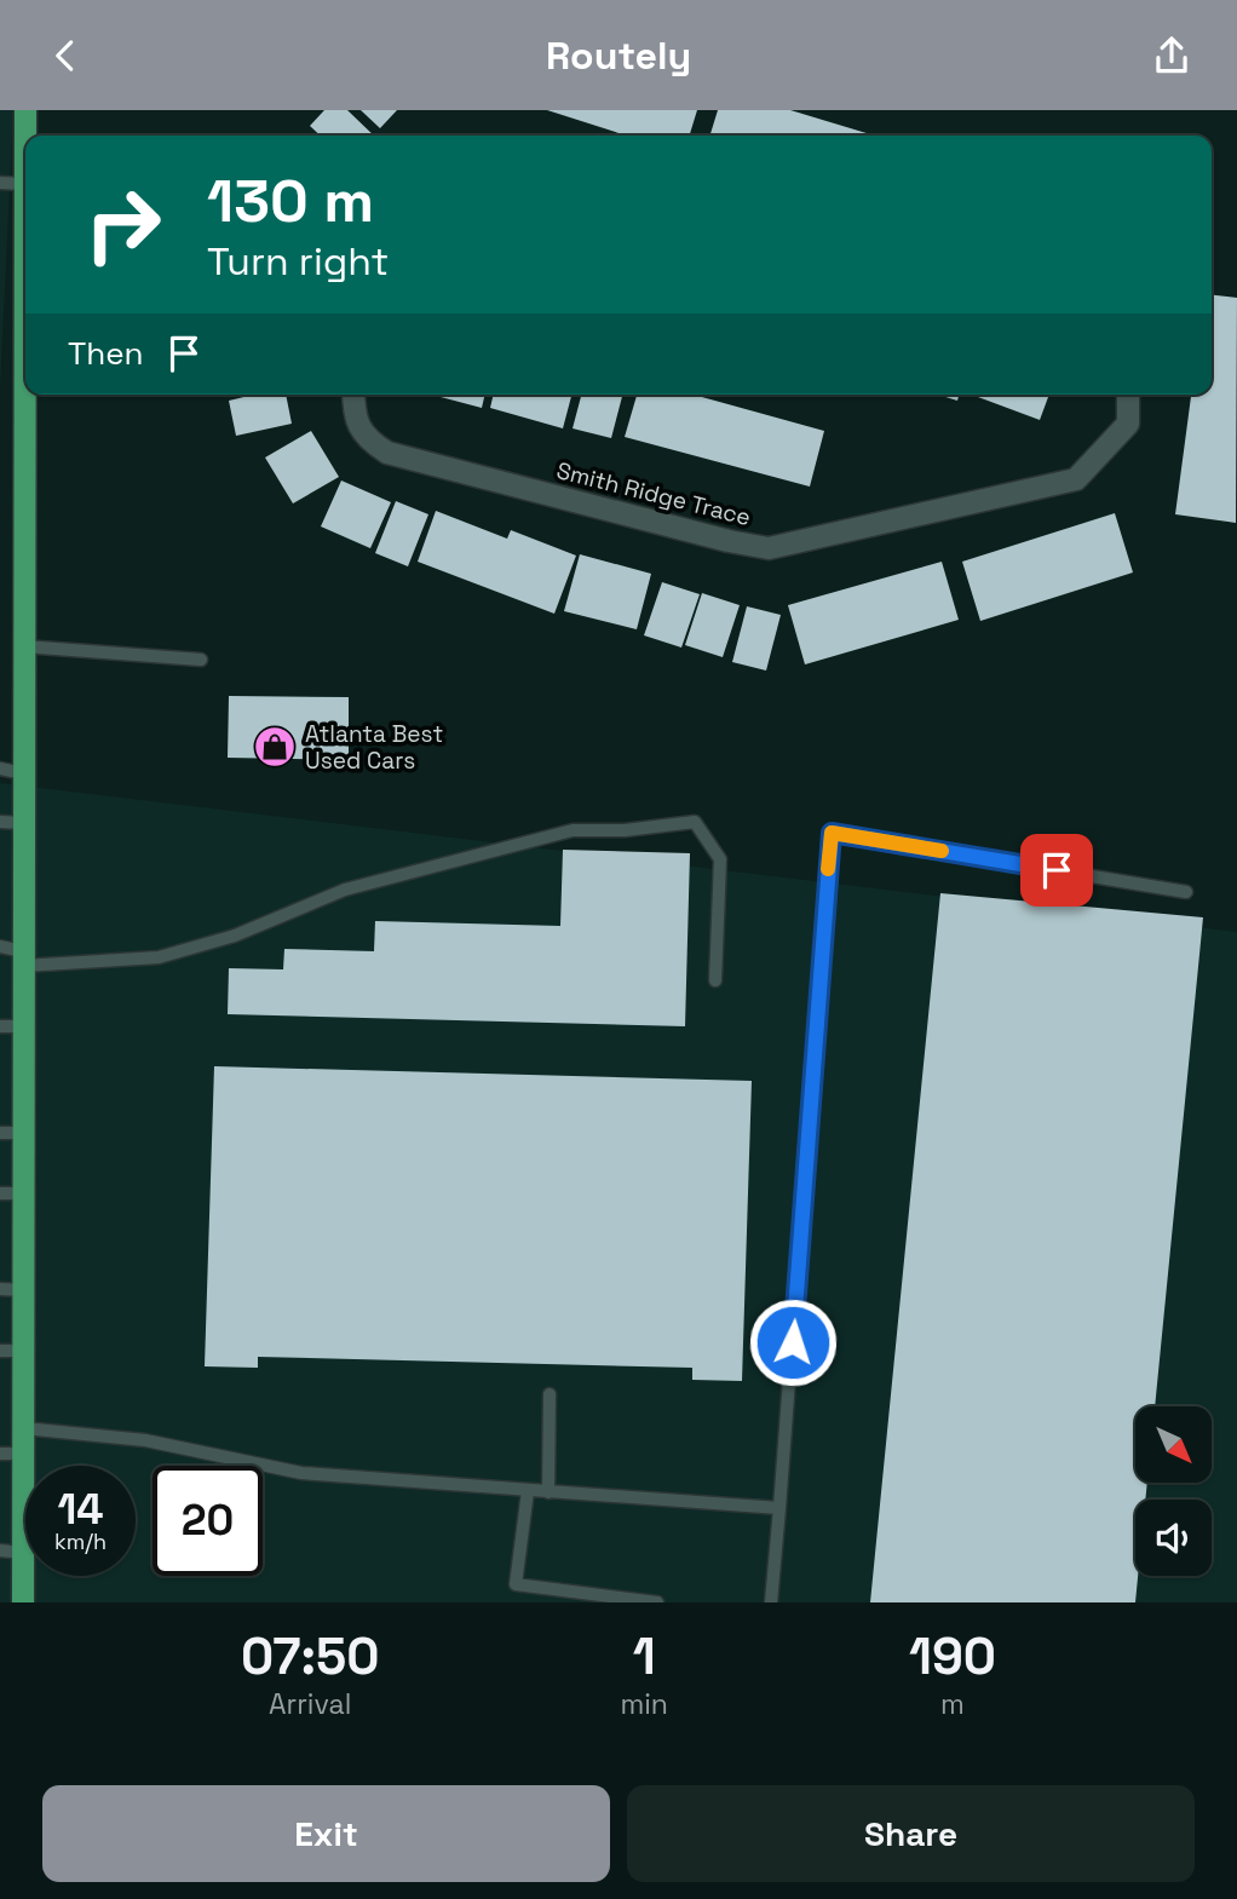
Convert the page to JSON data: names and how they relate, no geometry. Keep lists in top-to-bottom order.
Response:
{
  "streets": {
    "street": ["Smith Ridge Trace"]
  },
  "places": {
    "shop": ["Atlanta Best Used Cars"]
  },
  "north": "bottom right",
  "page": {
    "header": "Routely",
    "turn": ["130 m", "Turn right"],
    "then": "Then",
    "speed": "14 km/h",
    "limit": "20",
    "eta": [
      "07:50",
      "Arrival",
      "1",
      "min",
      "190",
      "m"
    ],
    "buttons": ["Exit", "Share"]
  }
}
